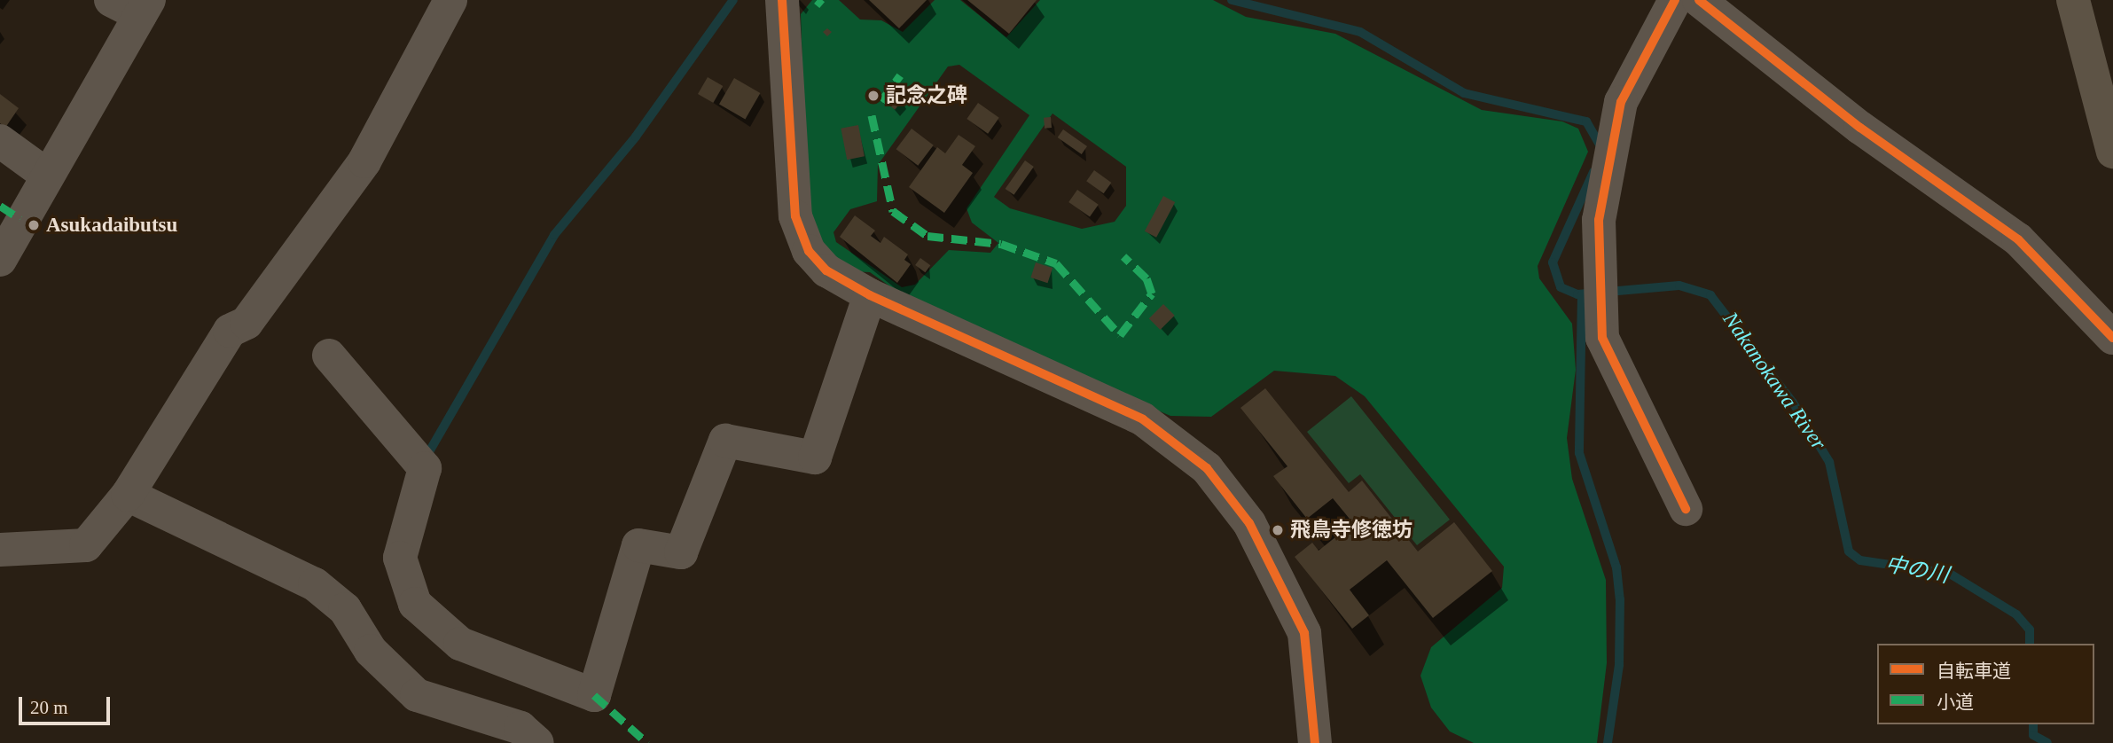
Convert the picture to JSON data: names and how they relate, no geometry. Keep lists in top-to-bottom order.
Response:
{
  "water": ["Nakanokawa River", "中の川"],
  "places": ["記念之碑", "Asukadaibutsu", "飛鳥寺修徳坊"],
  "legend": ["自転車道", "小道"],
  "scale_bar": "20 m"
}
